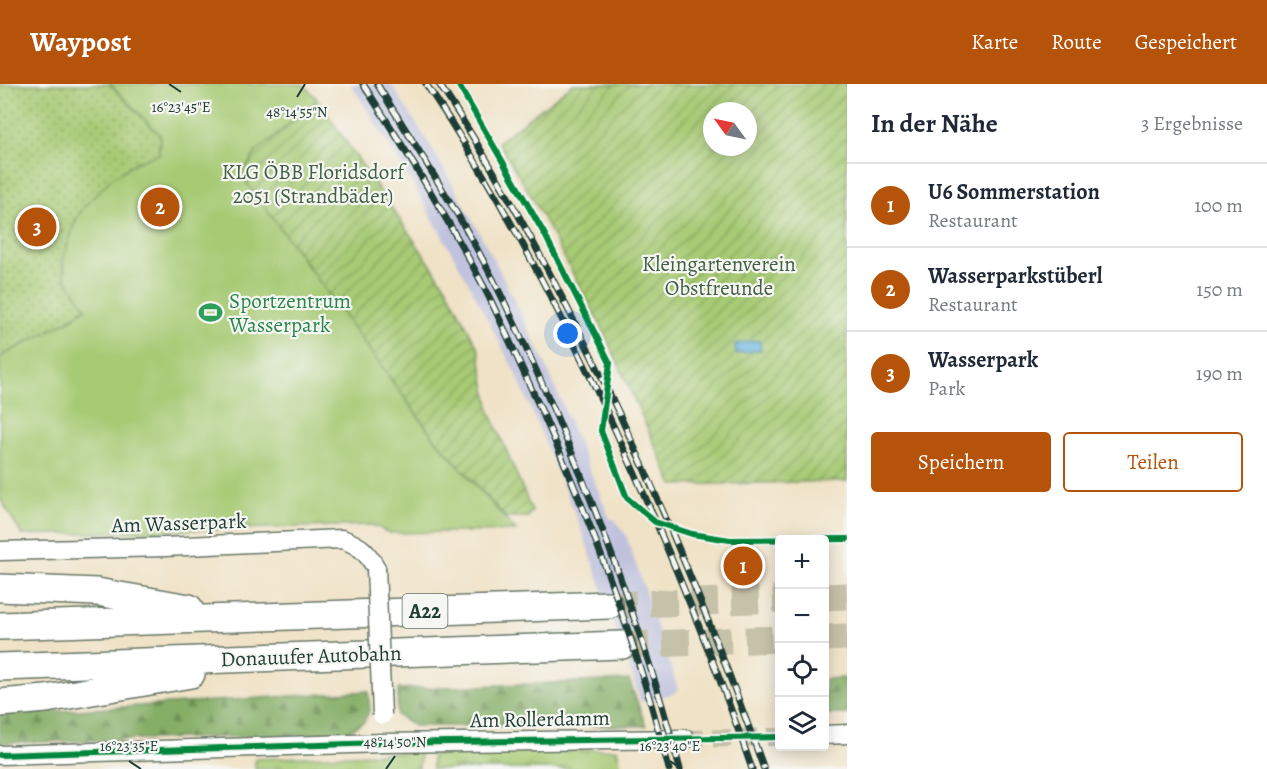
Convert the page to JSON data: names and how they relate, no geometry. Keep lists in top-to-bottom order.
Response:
{
  "streets": {
    "highway": ["A22", "Donauufer Autobahn"],
    "street": ["Am Wasserpark", "Am Rollerdamm"]
  },
  "crossings": [
    ["Am Wasserpark", "Am Rollerdamm"]
  ],
  "parks": ["KLG ÖBB Floridsdorf 2051 (Strandbäder)", "Kleingartenverein Obstfreunde"],
  "places": {
    "sports": ["Sportzentrum Wasserpark"]
  },
  "north": "top left",
  "page": {
    "header": "Waypost",
    "nav": ["Karte", "Route", "Gespeichert"],
    "heading": ["In der Nähe", "3 Ergebnisse"],
    "list": [
      {
        "mark": "1",
        "name": "U6 Sommerstation",
        "note": "Restaurant",
        "value": "100 m"
      },
      {
        "mark": "2",
        "name": "Wasserparkstüberl",
        "note": "Restaurant",
        "value": "150 m"
      },
      {
        "mark": "3",
        "name": "Wasserpark",
        "note": "Park",
        "value": "190 m"
      }
    ],
    "pins": ["2", "3", "1"],
    "buttons": ["Speichern", "Teilen"],
    "map_buttons": ["+", "−"]
  },
  "coordinates": [
    "16°23'45\"E",
    "48°14'55\"N",
    "48°14'50\"N",
    "16°23'35\"E",
    "16°23'40\"E"
  ]
}
